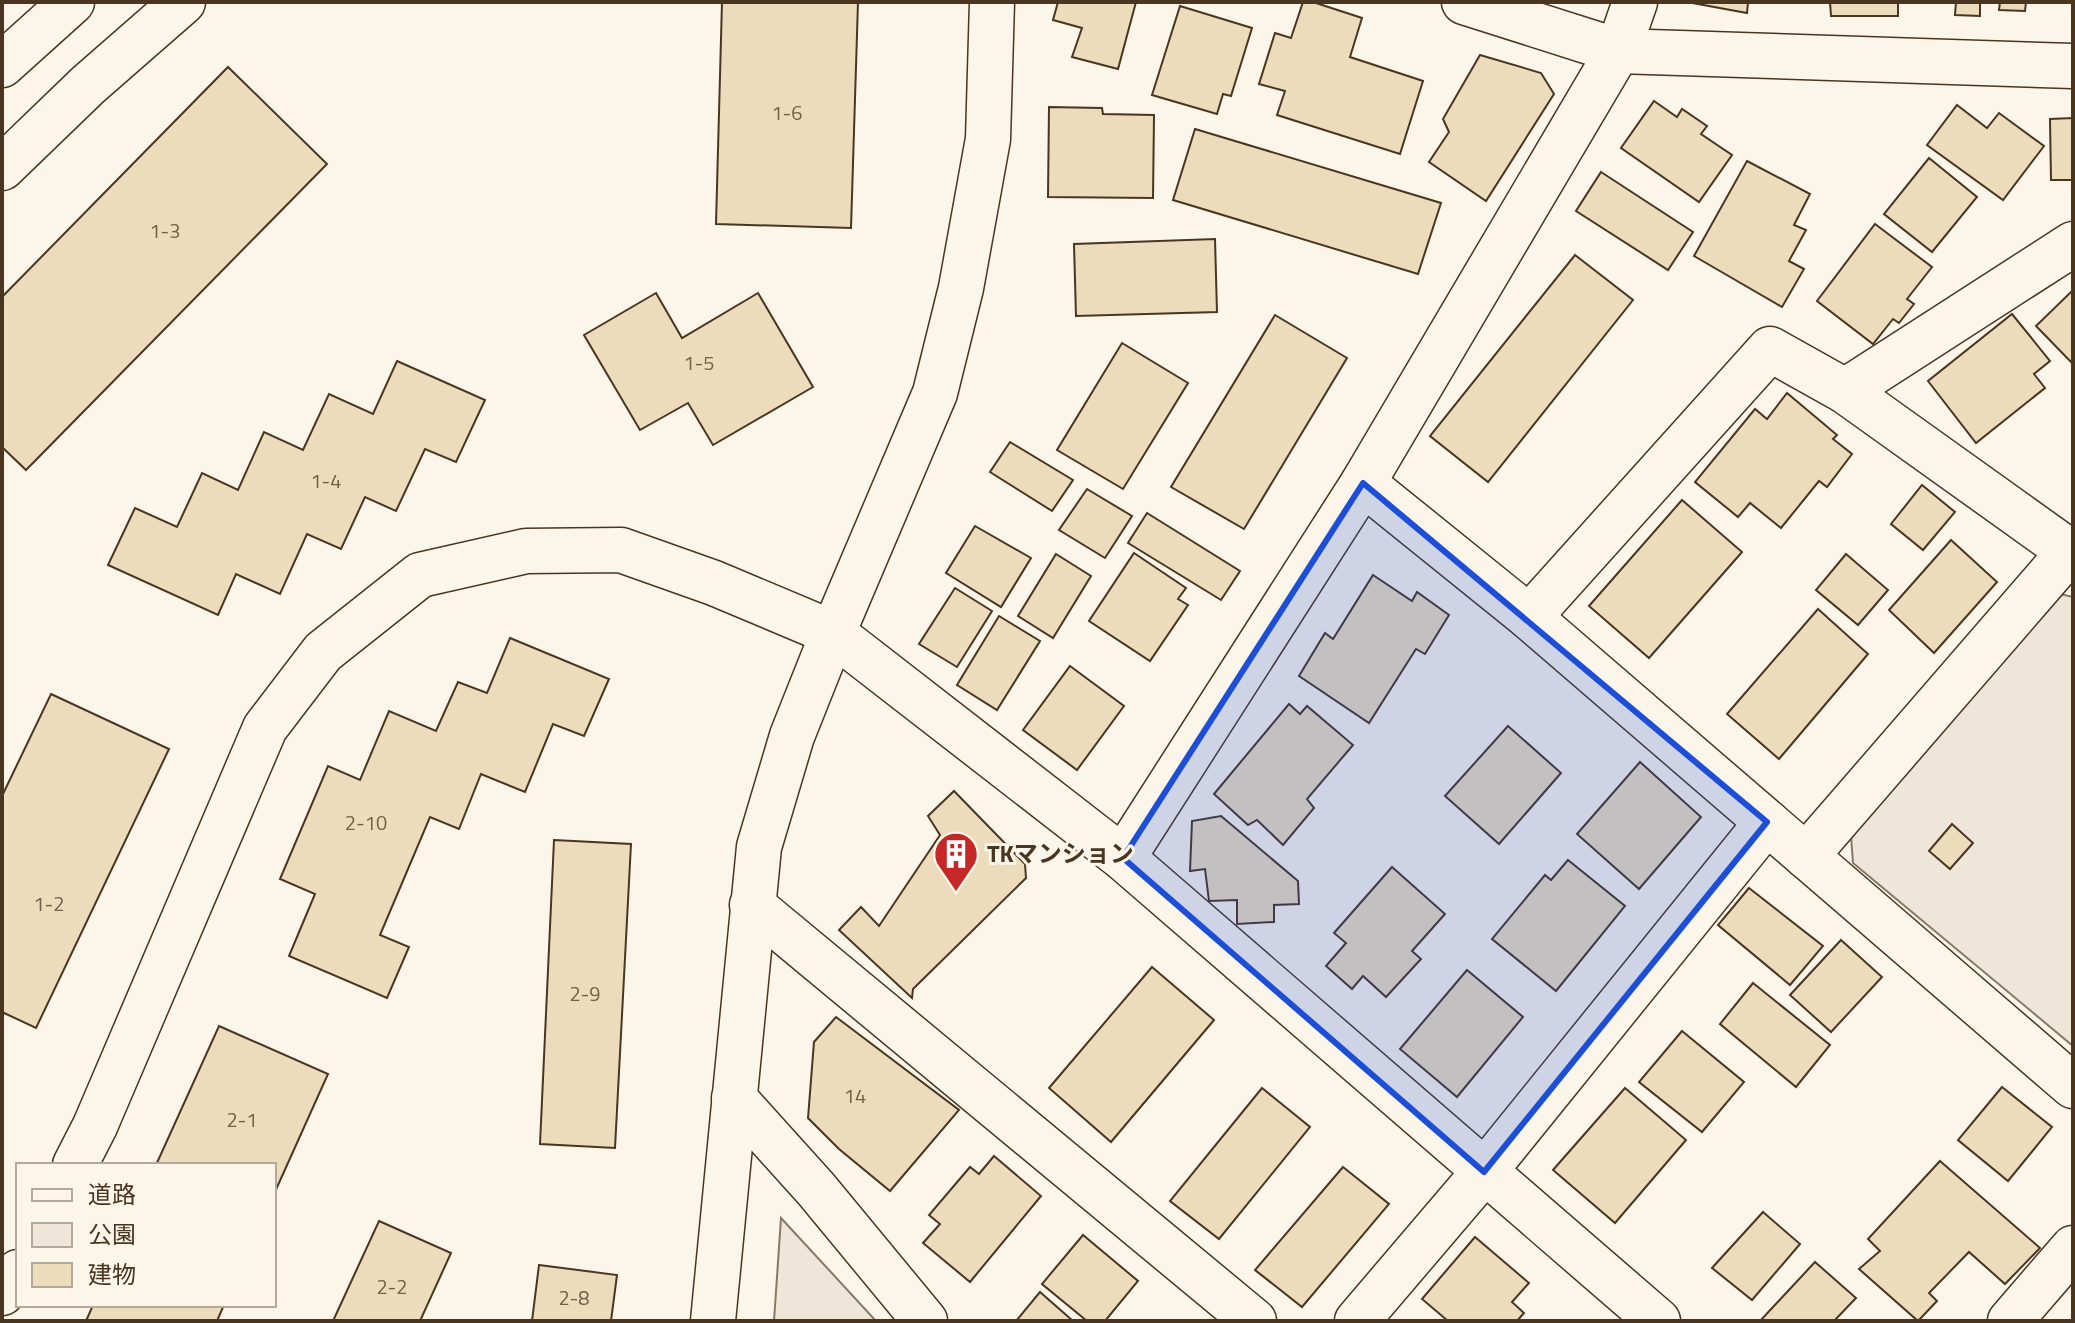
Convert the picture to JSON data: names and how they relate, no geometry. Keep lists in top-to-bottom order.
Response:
{
  "places": {
    "building": ["TKマンション"]
  },
  "house_numbers": [
    "1-6",
    "1-3",
    "1-5",
    "1-4",
    "2-10",
    "1-2",
    "2-9",
    "14",
    "2-1",
    "2-2",
    "2-8"
  ],
  "legend": ["道路", "公園", "建物"]
}
